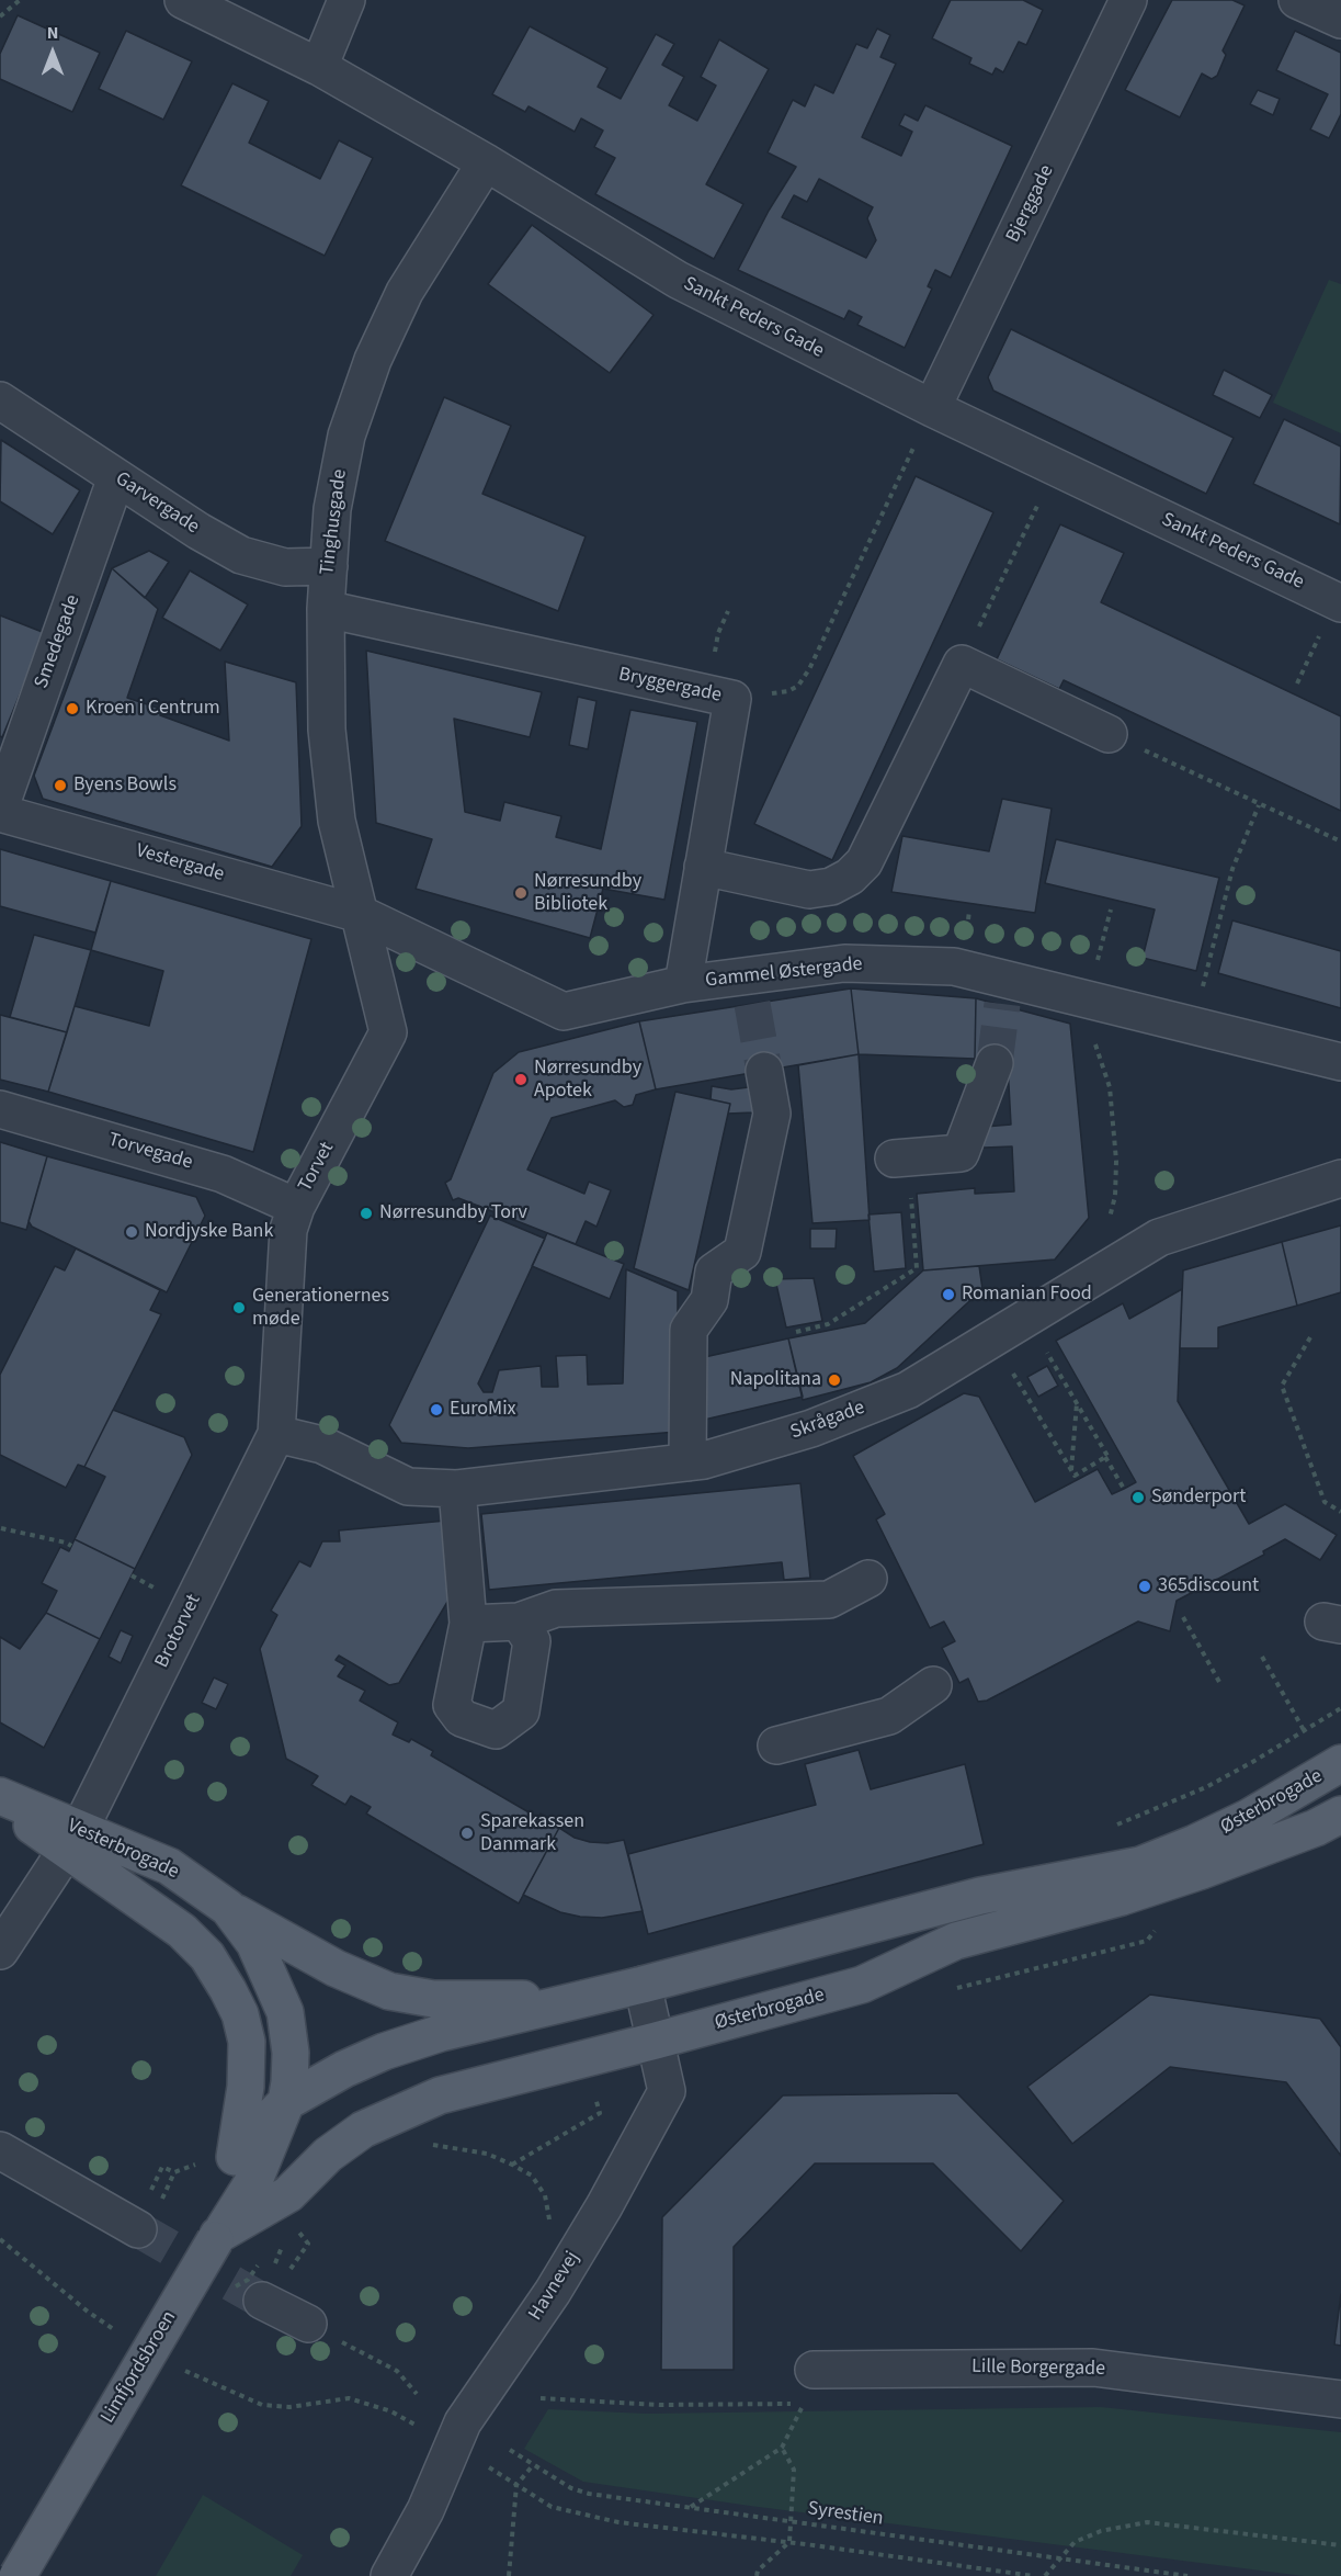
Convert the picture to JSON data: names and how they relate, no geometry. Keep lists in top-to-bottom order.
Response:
{
  "streets": {
    "main road": ["Østerbrogade", "Vesterbrogade", "Limfjordsbroen"],
    "street": [
      "Bjerggade",
      "Sankt Peders Gade",
      "Garvergade",
      "Tinghusgade",
      "Smedegade",
      "Bryggergade",
      "Vestergade",
      "Gammel Østergade",
      "Torvegade",
      "Torvet",
      "Skrågade",
      "Brotorvet",
      "Havnevej",
      "Lille Borgergade"
    ],
    "path": ["Syrestien"]
  },
  "crossings": [
    ["Bjerggade", "Sankt Peders Gade"],
    ["Sankt Peders Gade", "Tinghusgade"],
    ["Garvergade", "Tinghusgade"],
    ["Garvergade", "Smedegade"],
    ["Tinghusgade", "Bryggergade"],
    ["Tinghusgade", "Vestergade"],
    ["Tinghusgade", "Gammel Østergade"],
    ["Tinghusgade", "Torvet"],
    ["Bryggergade", "Gammel Østergade"],
    ["Vestergade", "Gammel Østergade"],
    ["Vestergade", "Torvet"],
    ["Gammel Østergade", "Torvet"],
    ["Torvegade", "Torvet"],
    ["Torvet", "Skrågade"],
    ["Torvet", "Brotorvet"],
    ["Skrågade", "Brotorvet"],
    ["Brotorvet", "Vesterbrogade"],
    ["Østerbrogade", "Vesterbrogade"],
    ["Østerbrogade", "Havnevej"],
    ["Østerbrogade", "Limfjordsbroen"],
    ["Vesterbrogade", "Limfjordsbroen"]
  ],
  "places": [
    "Kroen i Centrum",
    "Byens Bowls",
    "Nørresundby Bibliotek",
    "Nørresundby Apotek",
    "Nørresundby Torv",
    "Nordjyske Bank",
    "Romanian Food",
    "Generationernes møde",
    "Napolitana",
    "EuroMix",
    "Sønderport",
    "365discount",
    "Sparekassen Danmark"
  ],
  "north": "top"
}
